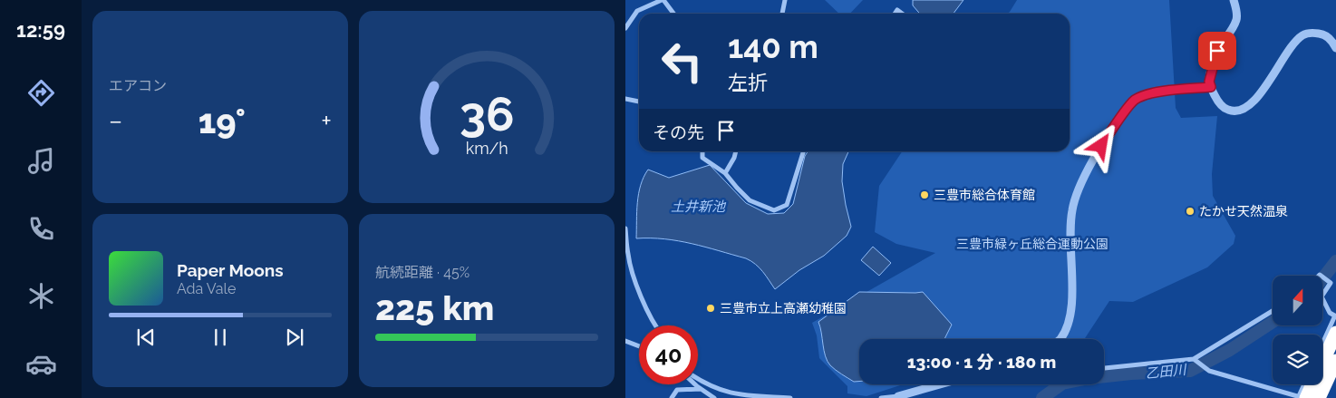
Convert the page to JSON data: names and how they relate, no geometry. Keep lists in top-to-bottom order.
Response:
{
  "water": ["土井新池", "乙田川"],
  "parks": ["三豊市緑ヶ丘総合運動公園"],
  "places": ["三豊市総合体育館", "たかせ天然温泉", "三豊市立上高瀬幼稚園"],
  "north": "top",
  "page": {
    "tabs": "12:59",
    "tile": [
      "エアコン",
      ["航続距離 · 45%", "225 km"]
    ],
    "turn": ["140 m", "左折"],
    "heat": ["−", "19°", "+"],
    "then": "その先",
    "song": ["Paper Moons", "Ada Vale"],
    "limit": "40",
    "trip": "13:00 · 1 分 · 180 m",
    "gauge": ["36", "km/h"]
  }
}
